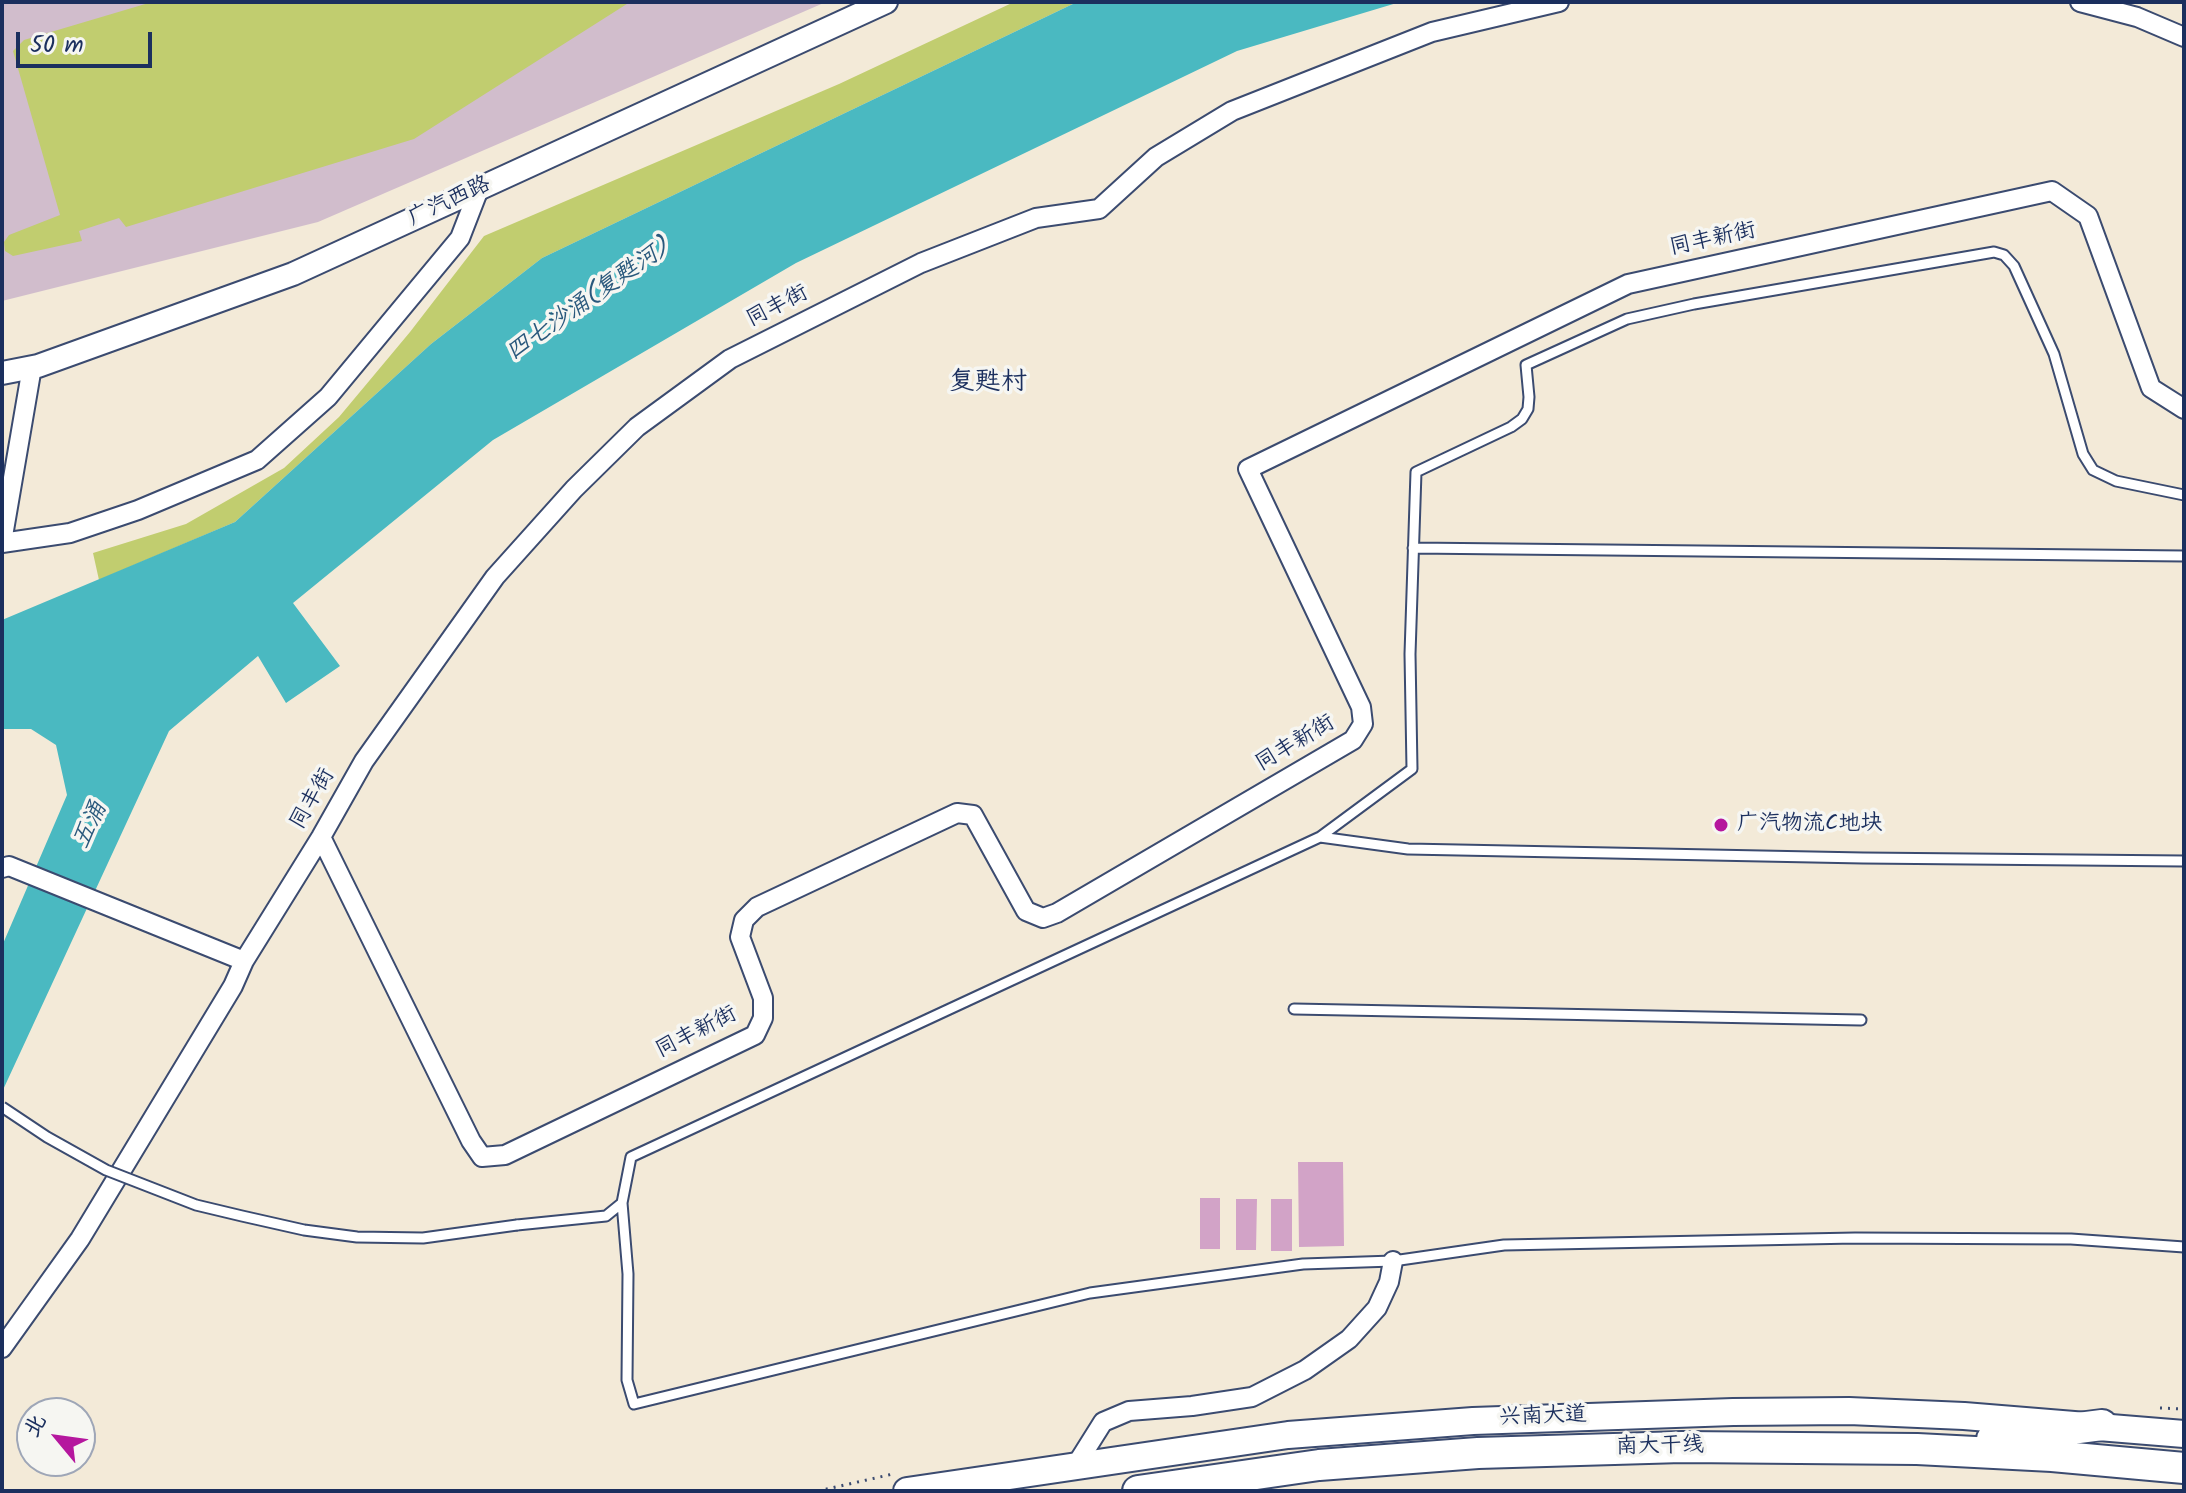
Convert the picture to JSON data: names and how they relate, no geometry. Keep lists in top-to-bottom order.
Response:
{
  "streets": {
    "highway": ["南大干线"],
    "main road": ["兴南大道"],
    "street": ["广汽西路", "同丰新街", "同丰街"]
  },
  "crossings": [
    ["同丰新街", "同丰街"]
  ],
  "districts": ["复甦村"],
  "water": ["四七沙涌(复甦河)", "五涌"],
  "places": ["广汽物流C地块"],
  "scale_bar": "50 m",
  "north": "top left"
}
